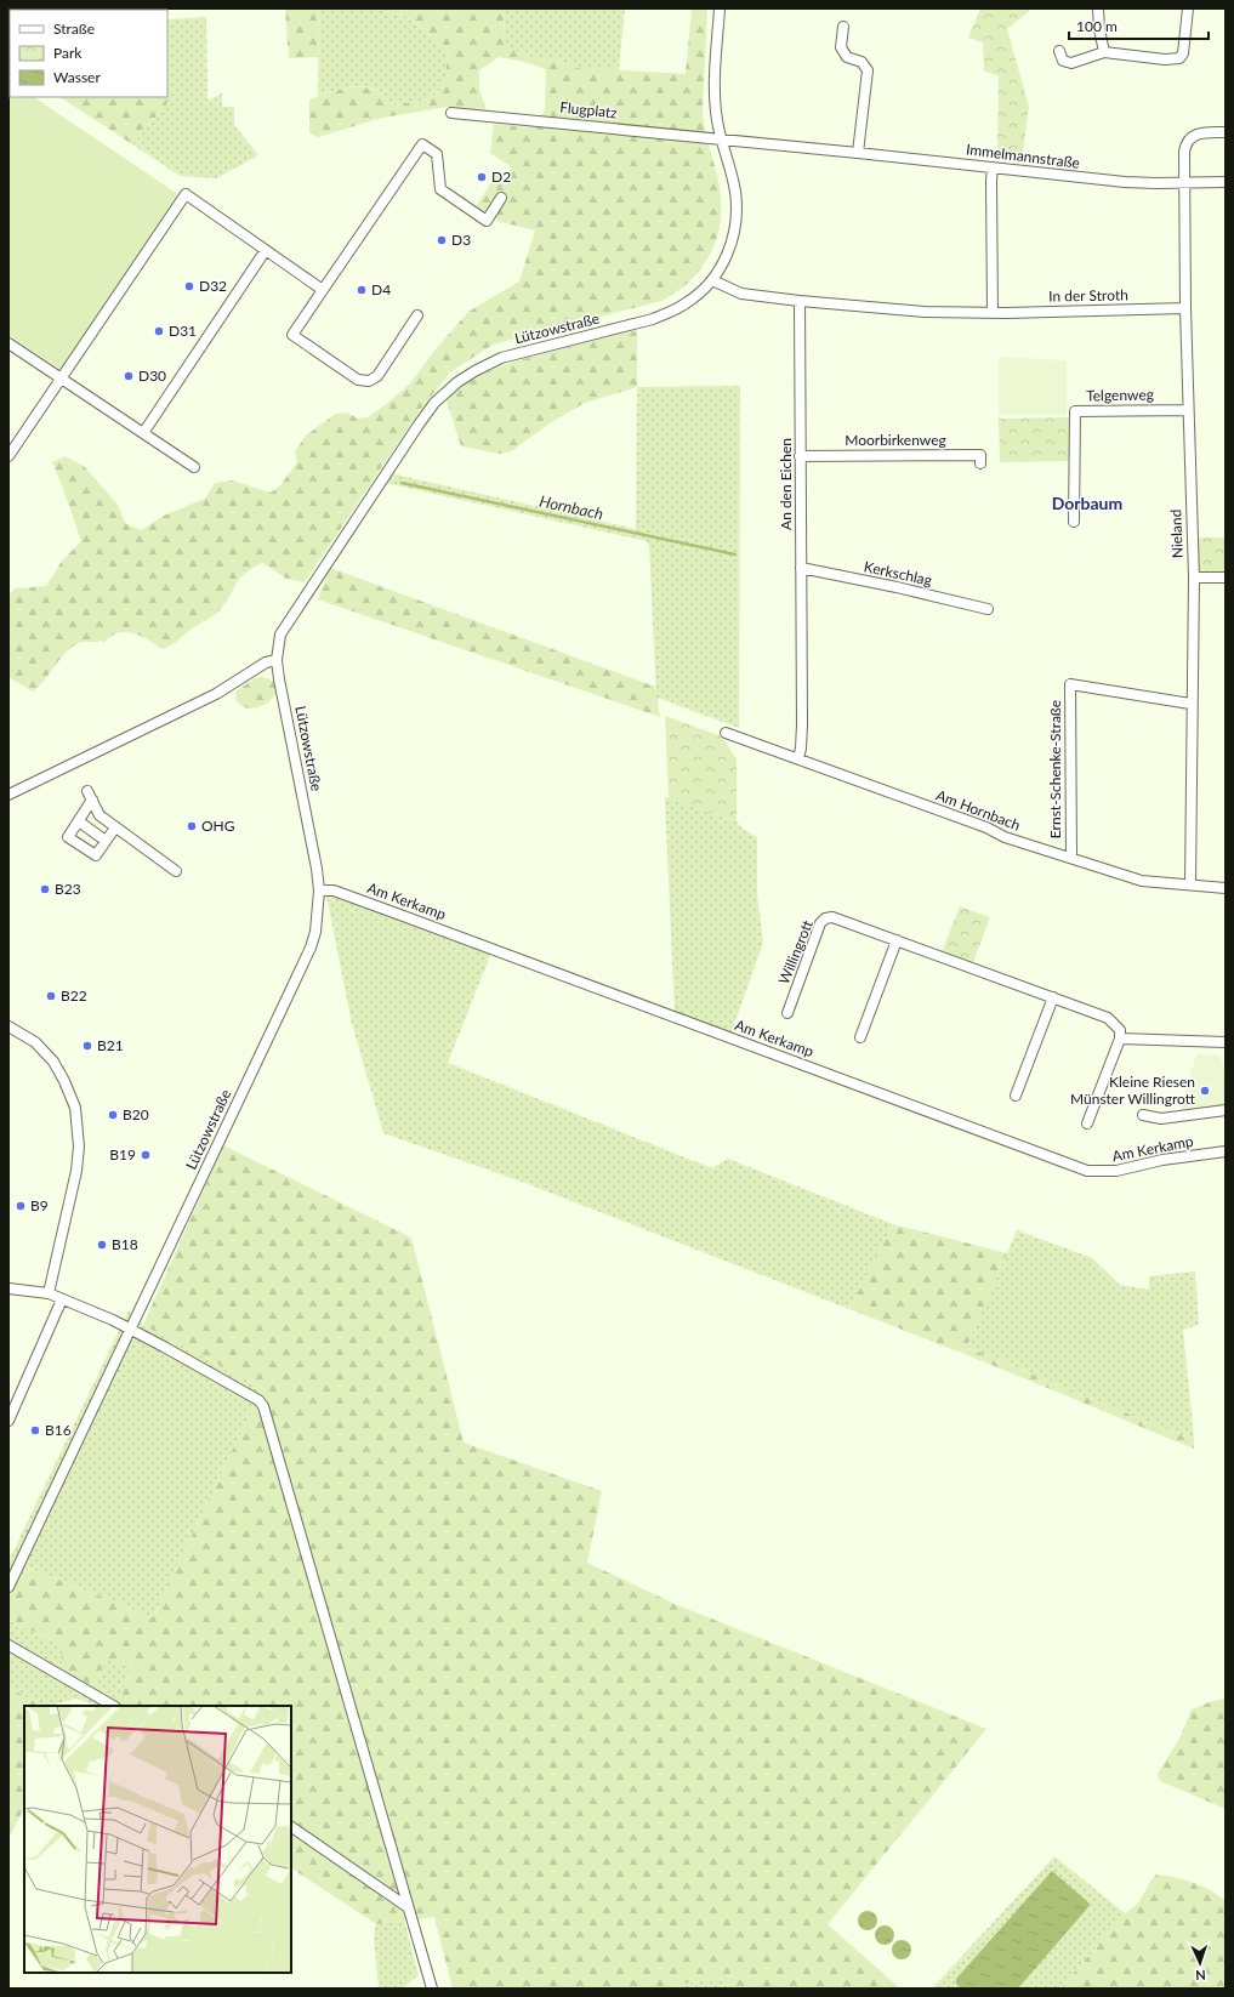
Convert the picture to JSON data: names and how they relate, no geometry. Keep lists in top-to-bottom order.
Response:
{
  "streets": {
    "street": [
      "Flugplatz",
      "Immelmannstraße",
      "In der Stroth",
      "Lützowstraße",
      "Telgenweg",
      "Moorbirkenweg",
      "An den Eichen",
      "Nieland",
      "Kerkschlag",
      "Ernst-Schenke-Straße",
      "Am Hornbach",
      "Am Kerkamp",
      "Willingrott"
    ]
  },
  "crossings": [
    ["Flugplatz", "Immelmannstraße"],
    ["Flugplatz", "Lützowstraße"],
    ["Immelmannstraße", "Lützowstraße"],
    ["Immelmannstraße", "Nieland"],
    ["In der Stroth", "An den Eichen"],
    ["In der Stroth", "Nieland"],
    ["Lützowstraße", "Am Kerkamp"],
    ["Telgenweg", "Nieland"],
    ["Moorbirkenweg", "An den Eichen"],
    ["An den Eichen", "Kerkschlag"],
    ["An den Eichen", "Am Hornbach"],
    ["Nieland", "Ernst-Schenke-Straße"],
    ["Nieland", "Am Hornbach"],
    ["Ernst-Schenke-Straße", "Am Hornbach"]
  ],
  "districts": ["Dorbaum"],
  "water": ["Hornbach"],
  "places": [
    "D2",
    "D3",
    "D32",
    "D4",
    "D31",
    "D30",
    "OHG",
    "B23",
    "B22",
    "B21",
    "Kleine Riesen Münster Willingrott",
    "B20",
    "B19",
    "B9",
    "B18",
    "B16"
  ],
  "legend": ["Straße", "Park", "Wasser"],
  "scale_bar": "100 m",
  "north": "bottom"
}
